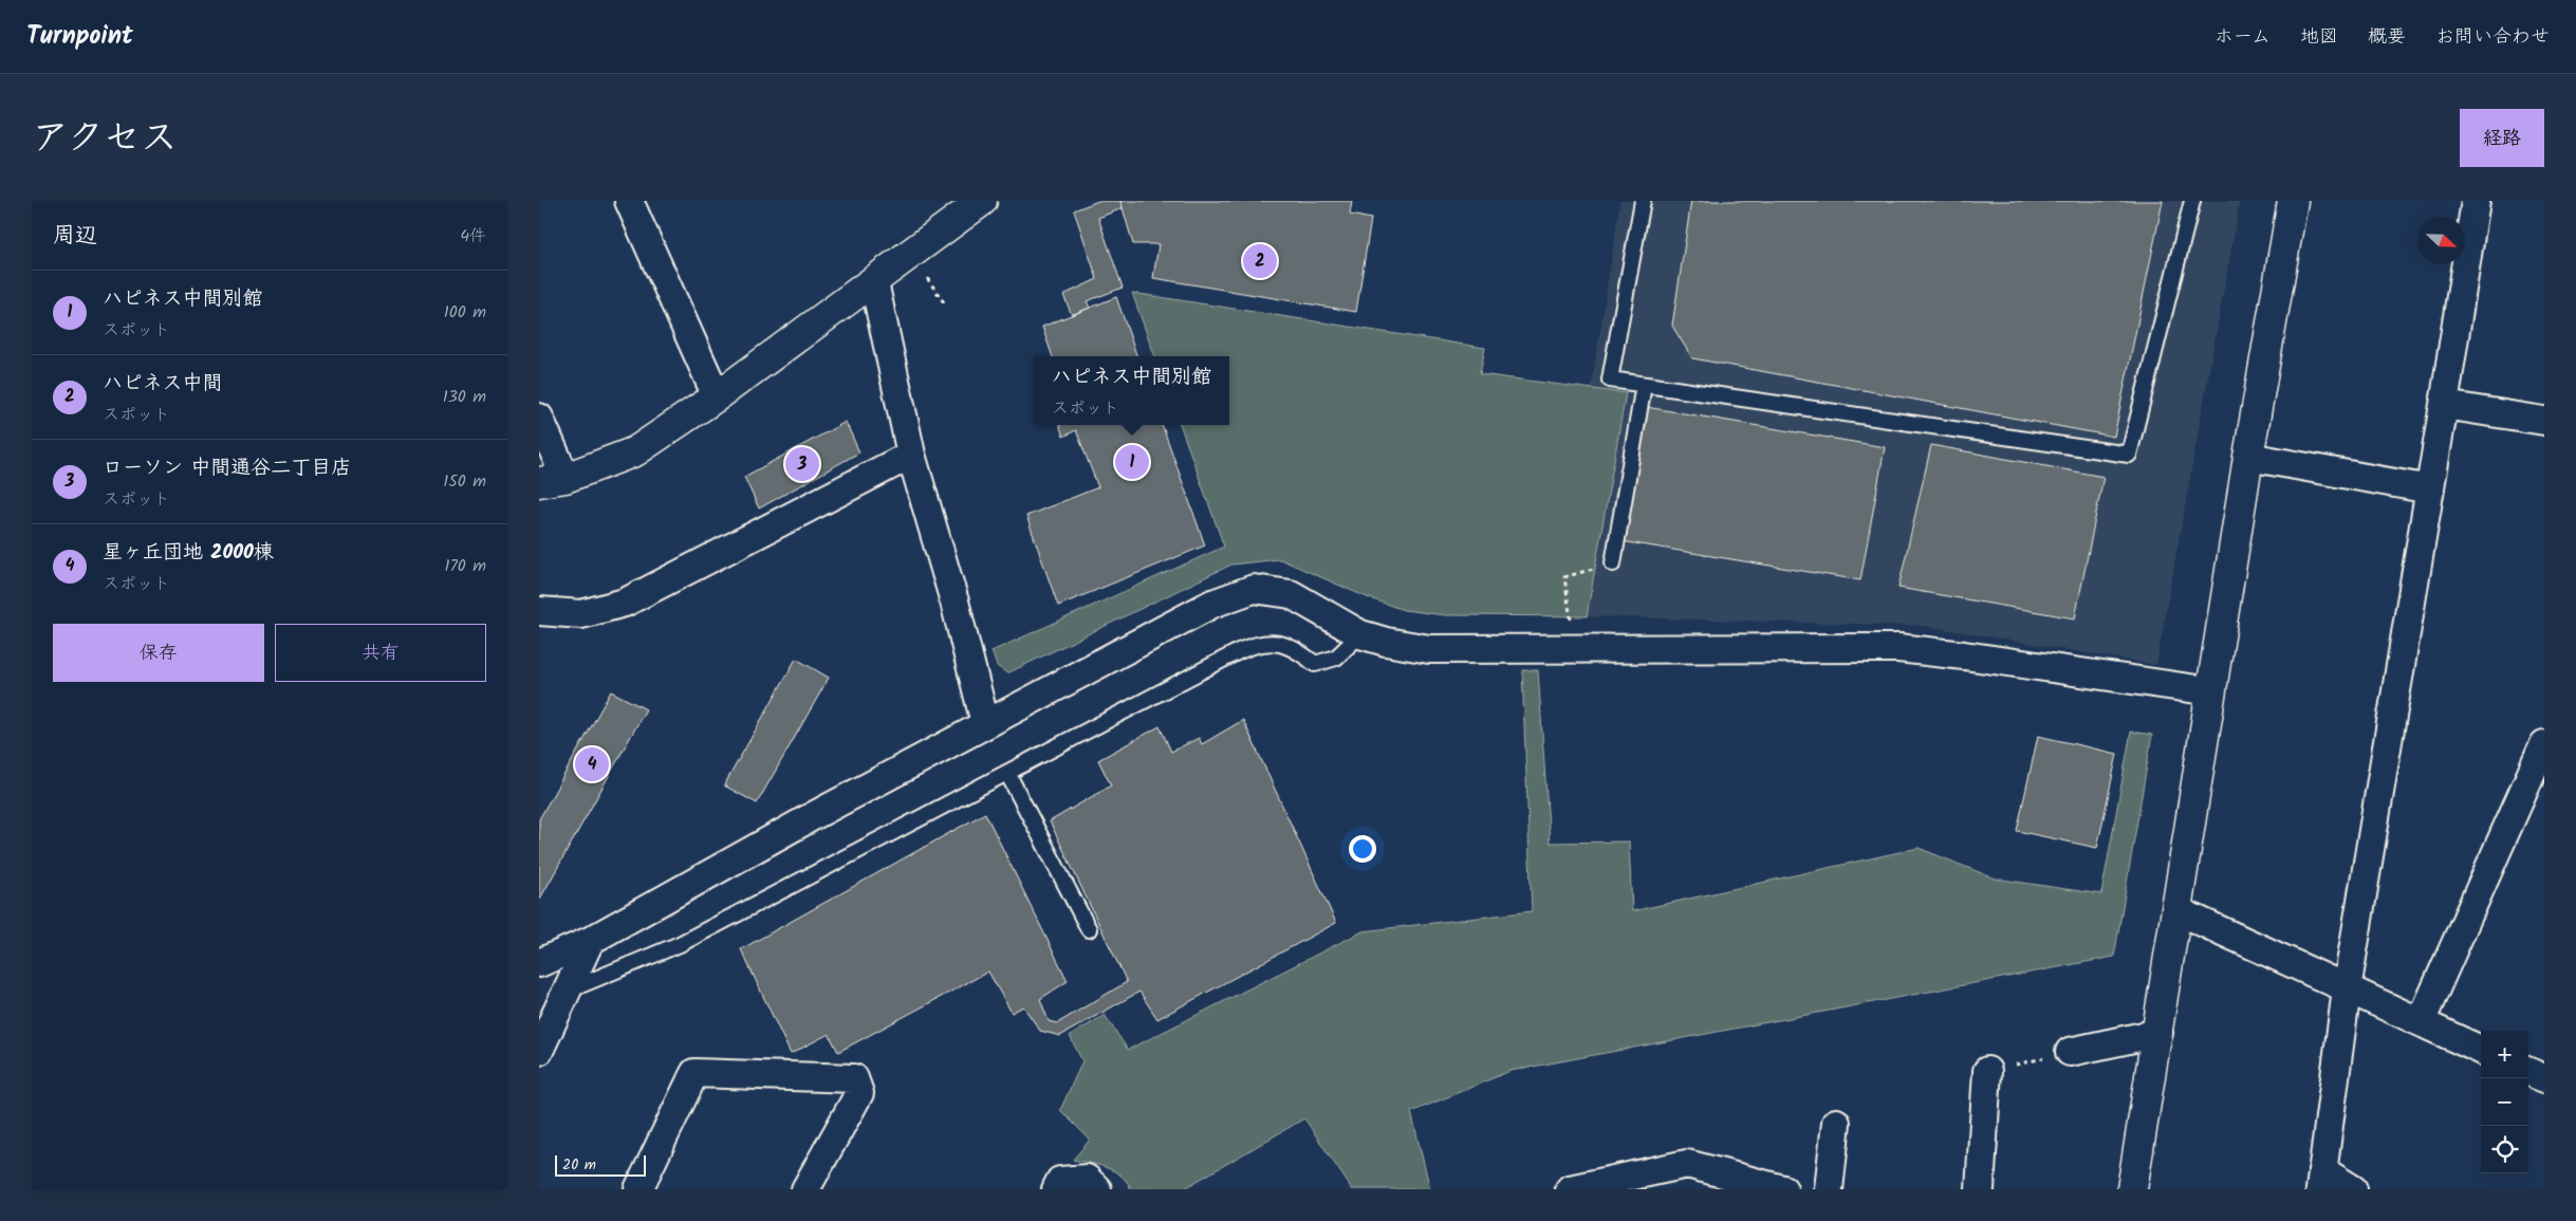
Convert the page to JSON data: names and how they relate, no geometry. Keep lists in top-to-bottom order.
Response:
{
  "scale_bar": "20 m",
  "north": "bottom right",
  "page": {
    "header": "Turnpoint",
    "nav": [
      "ホーム",
      "地図",
      "概要",
      "お問い合わせ"
    ],
    "title": "アクセス",
    "buttons": [
      "経路",
      ["保存", "共有"]
    ],
    "heading": ["周辺", "4件"],
    "pins": [
      "2",
      "1",
      "3",
      "4"
    ],
    "list": [
      {
        "mark": "1",
        "name": "ハピネス中間別館",
        "note": "スポット",
        "value": "100 m"
      },
      {
        "mark": "2",
        "name": "ハピネス中間",
        "note": "スポット",
        "value": "130 m"
      },
      {
        "mark": "3",
        "name": "ローソン 中間通谷二丁目店",
        "note": "スポット",
        "value": "150 m"
      },
      {
        "mark": "4",
        "name": "星ヶ丘団地 2000棟",
        "note": "スポット",
        "value": "170 m"
      }
    ],
    "popup": ["ハピネス中間別館", "スポット"],
    "map_buttons": ["+", "−"],
    "scale": "20 m"
  }
}
